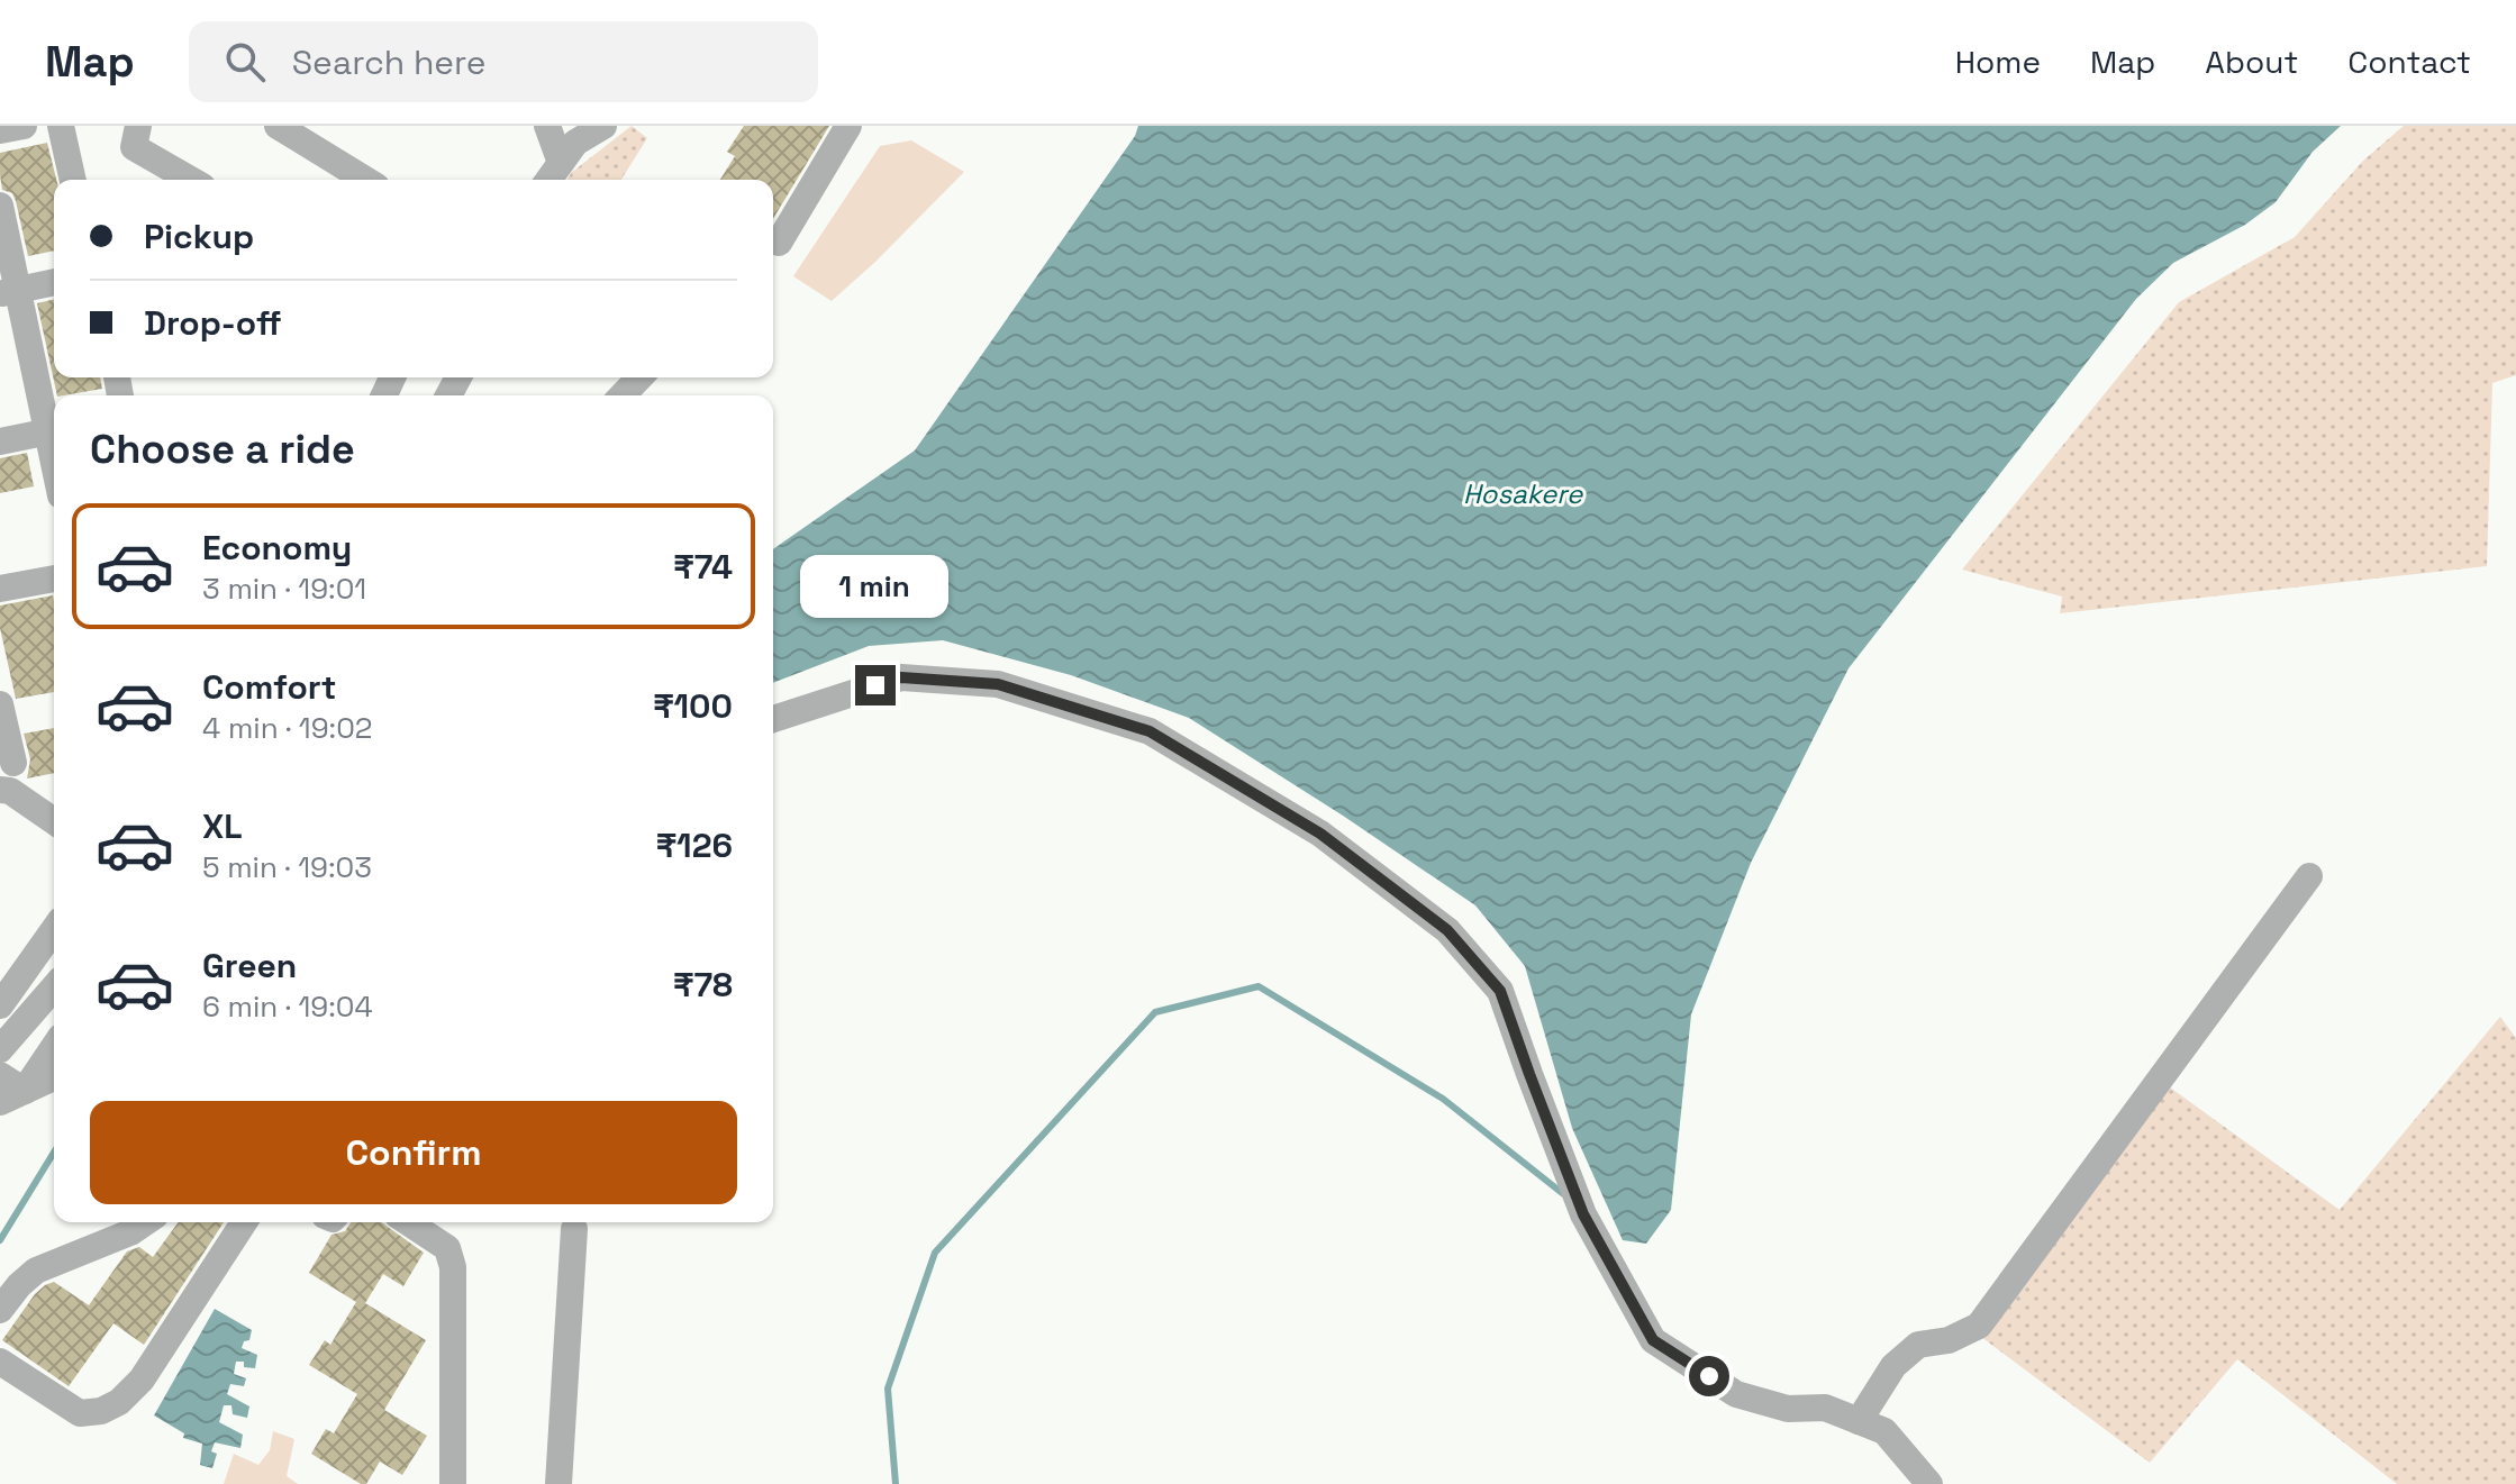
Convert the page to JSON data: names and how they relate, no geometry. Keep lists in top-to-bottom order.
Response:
{
  "water": ["Hosakere"],
  "page": {
    "header": "Map",
    "search": "Search here",
    "nav": [
      "Home",
      "Map",
      "About",
      "Contact"
    ],
    "banner": ["Pickup", "Drop-off"],
    "heading": "Choose a ride",
    "list": [
      {
        "name": "Economy",
        "note": "3 min · 19:01",
        "value": "₹74"
      },
      {
        "name": "Comfort",
        "note": "4 min · 19:02",
        "value": "₹100"
      },
      {
        "name": "XL",
        "note": "5 min · 19:03",
        "value": "₹126"
      },
      {
        "name": "Green",
        "note": "6 min · 19:04",
        "value": "₹78"
      }
    ],
    "bubble": "1 min",
    "buttons": "Confirm"
  }
}
